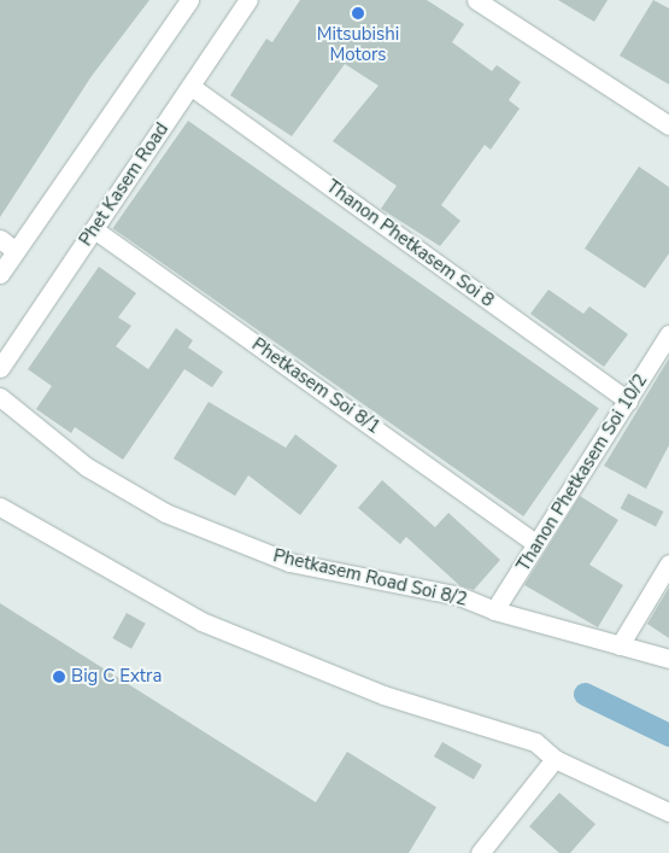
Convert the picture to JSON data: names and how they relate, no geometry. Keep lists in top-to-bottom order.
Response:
{
  "streets": {
    "street": [
      "Phet Kasem Road",
      "Thanon Phetkasem Soi 8",
      "Phetkasem Soi 8/1",
      "Thanon Phetkasem Soi 10/2",
      "Phetkasem Road Soi 8/2"
    ]
  },
  "crossings": [
    ["Phet Kasem Road", "Thanon Phetkasem Soi 8"],
    ["Phet Kasem Road", "Phetkasem Soi 8/1"],
    ["Thanon Phetkasem Soi 8", "Thanon Phetkasem Soi 10/2"],
    ["Phetkasem Soi 8/1", "Thanon Phetkasem Soi 10/2"],
    ["Thanon Phetkasem Soi 10/2", "Phetkasem Road Soi 8/2"]
  ],
  "places": ["Mitsubishi Motors", "Big C Extra"]
}
